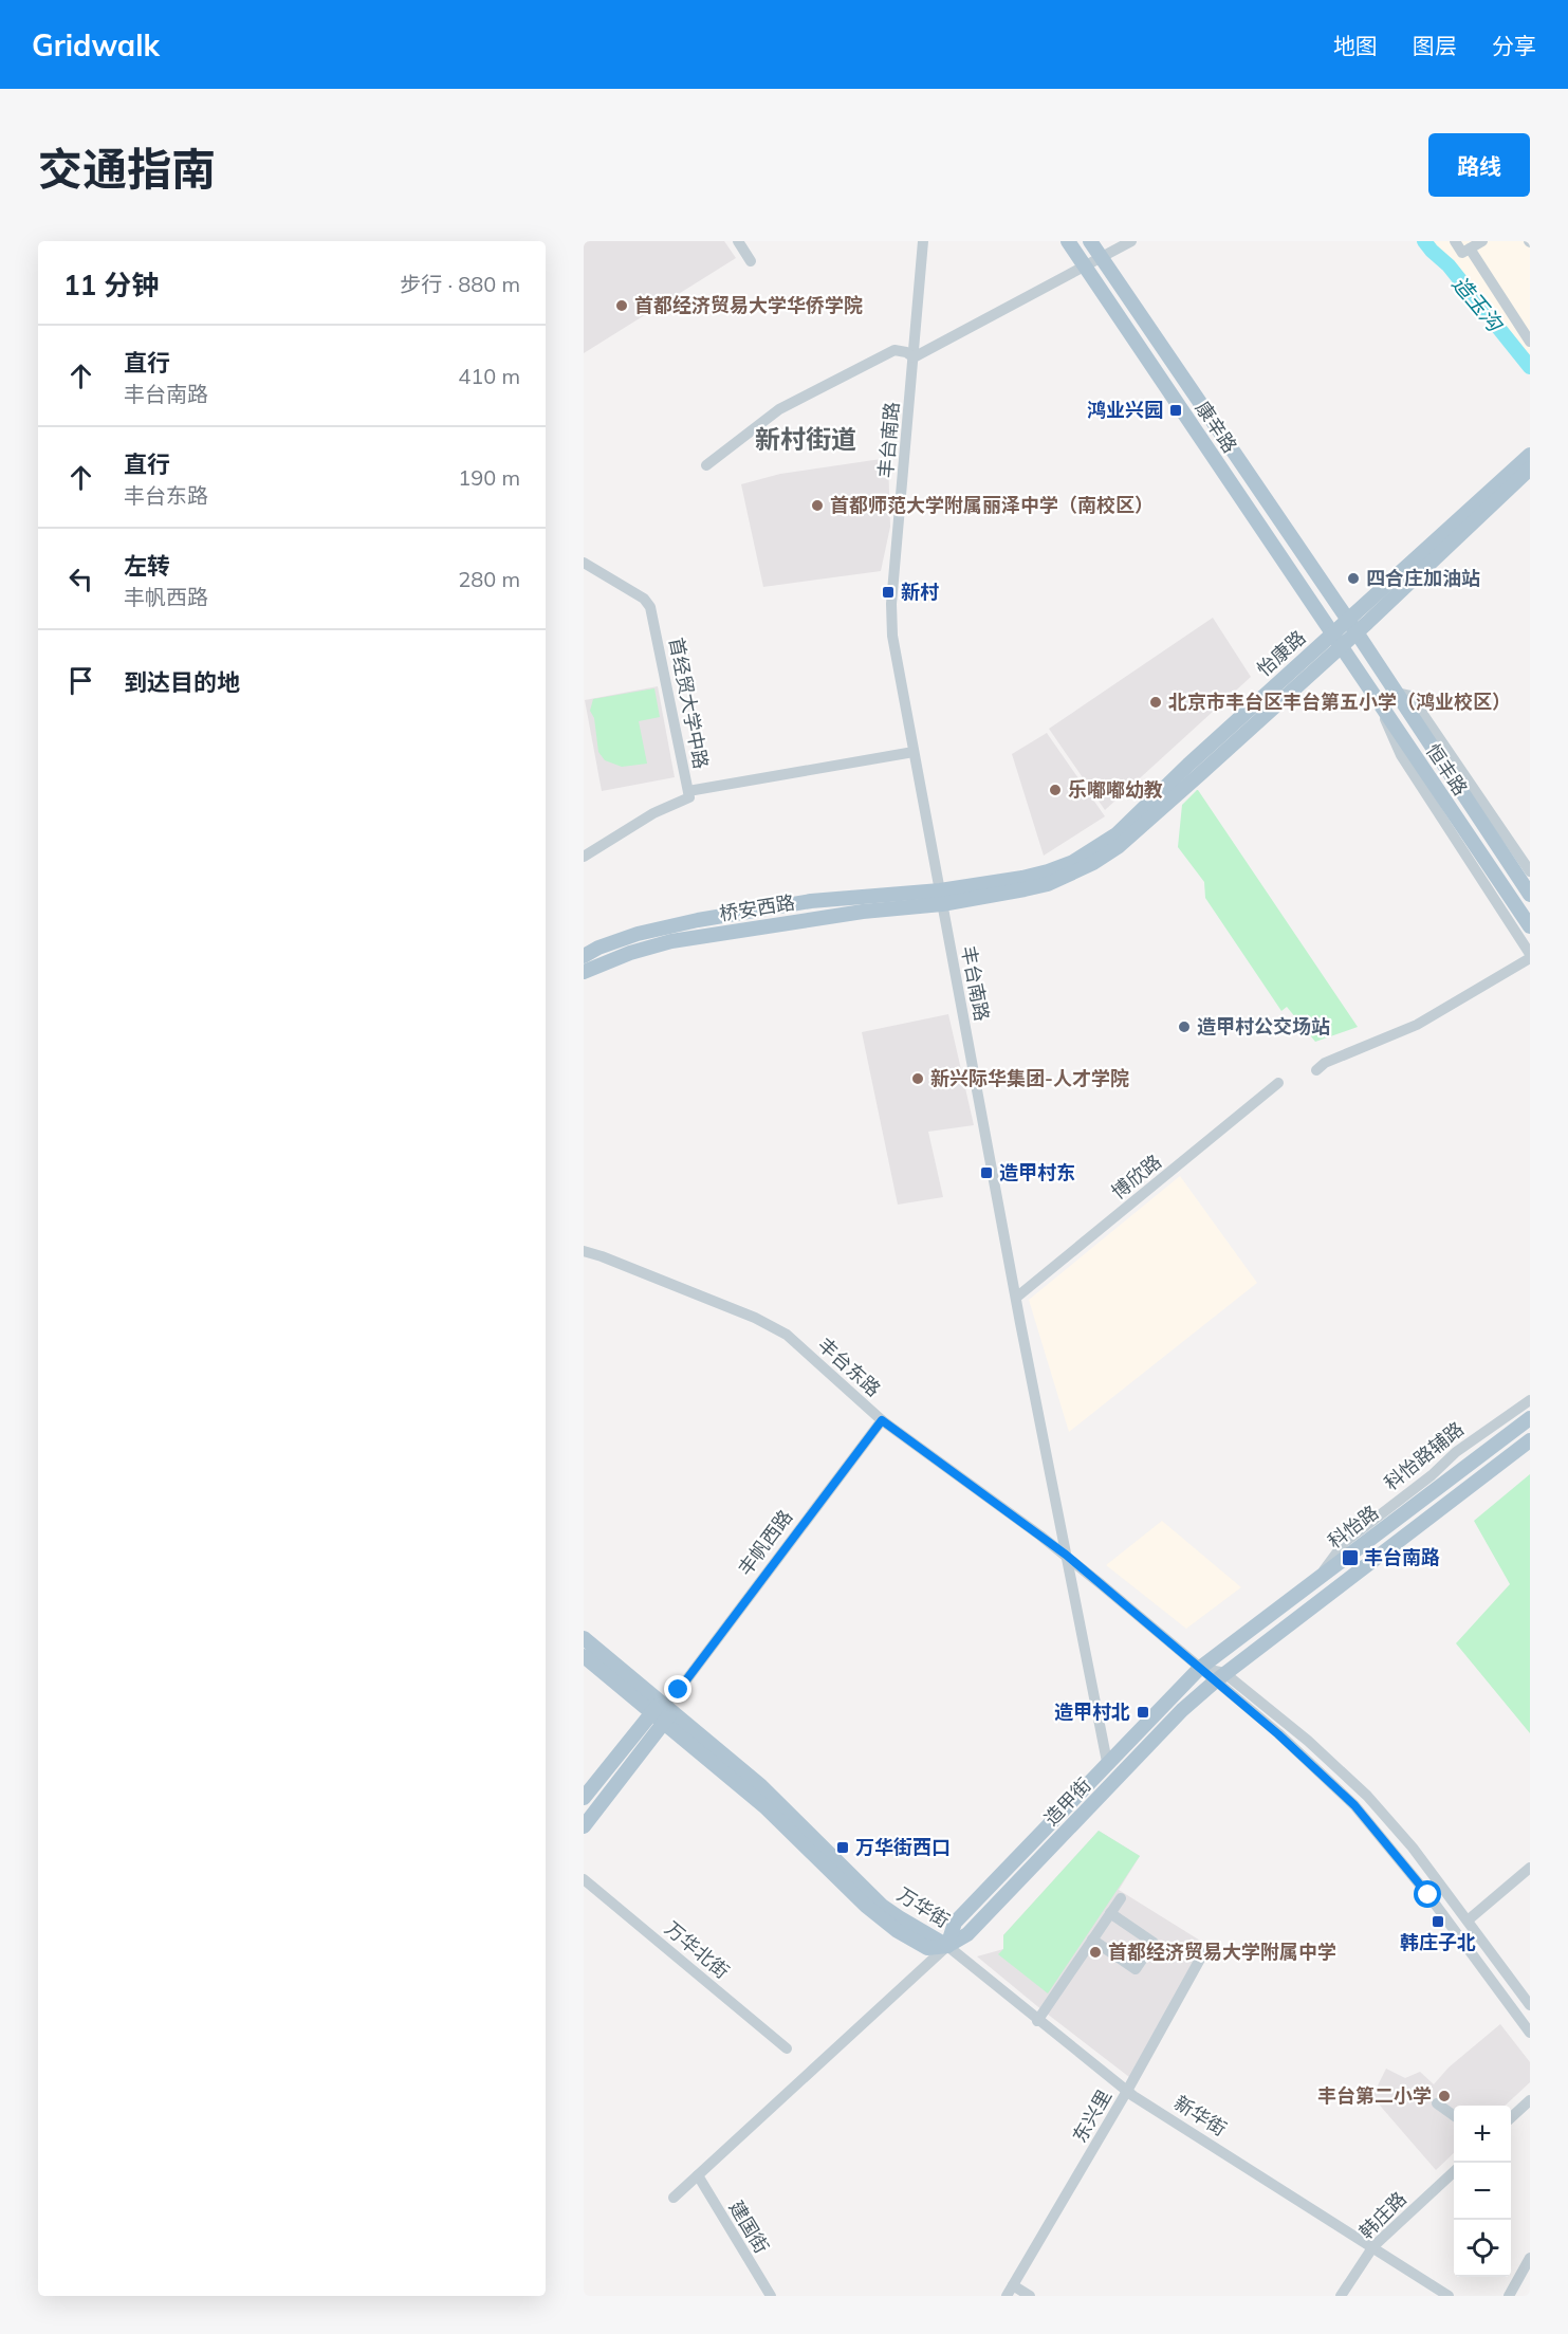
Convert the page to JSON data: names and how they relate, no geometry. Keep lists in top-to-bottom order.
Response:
{
  "streets": {
    "main road": [
      "康辛路",
      "怡康路",
      "恒丰路",
      "桥安西路",
      "科怡路",
      "造甲街",
      "万华街"
    ],
    "street": [
      "丰台南路",
      "首经贸大学中路",
      "博欣路",
      "丰台东路",
      "科怡路辅路",
      "丰帆西路",
      "万华北街",
      "东兴里",
      "新华街",
      "韩庄路",
      "建国街"
    ]
  },
  "crossings": [
    ["康辛路", "怡康路"],
    ["康辛路", "恒丰路"],
    ["丰台南路", "怡康路"],
    ["丰台南路", "桥安西路"],
    ["丰台南路", "博欣路"],
    ["丰台南路", "丰台东路"],
    ["丰台南路", "造甲街"],
    ["怡康路", "恒丰路"],
    ["怡康路", "桥安西路"],
    ["丰台东路", "丰帆西路"],
    ["丰台东路", "造甲街"],
    ["科怡路辅路", "科怡路"],
    ["科怡路", "造甲街"],
    ["造甲街", "万华街"],
    ["造甲街", "新华街"],
    ["造甲街", "建国街"],
    ["万华街", "新华街"],
    ["东兴里", "新华街"],
    ["新华街", "韩庄路"]
  ],
  "districts": ["新村街道"],
  "water": ["造玉沟"],
  "places": {
    "other": [
      "首都经济贸易大学华侨学院",
      "首都师范大学附属丽泽中学（南校区）",
      "四合庄加油站",
      "北京市丰台区丰台第五小学（鸿业校区）",
      "乐嘟嘟幼教",
      "造甲村公交场站",
      "新兴际华集团-人才学院",
      "首都经济贸易大学附属中学",
      "丰台第二小学"
    ],
    "transit": [
      "鸿业兴园",
      "新村",
      "造甲村东",
      "丰台南路",
      "造甲村北",
      "万华街西口",
      "韩庄子北"
    ]
  },
  "page": {
    "header": "Gridwalk",
    "nav": ["地图", "图层", "分享"],
    "title": "交通指南",
    "buttons": "路线",
    "heading": ["11 分钟", "步行 · 880 m"],
    "list": [
      ["直行", "丰台南路", "410 m"],
      ["直行", "丰台东路", "190 m"],
      ["左转", "丰帆西路", "280 m"],
      "到达目的地"
    ],
    "map_buttons": ["+", "−"]
  }
}
